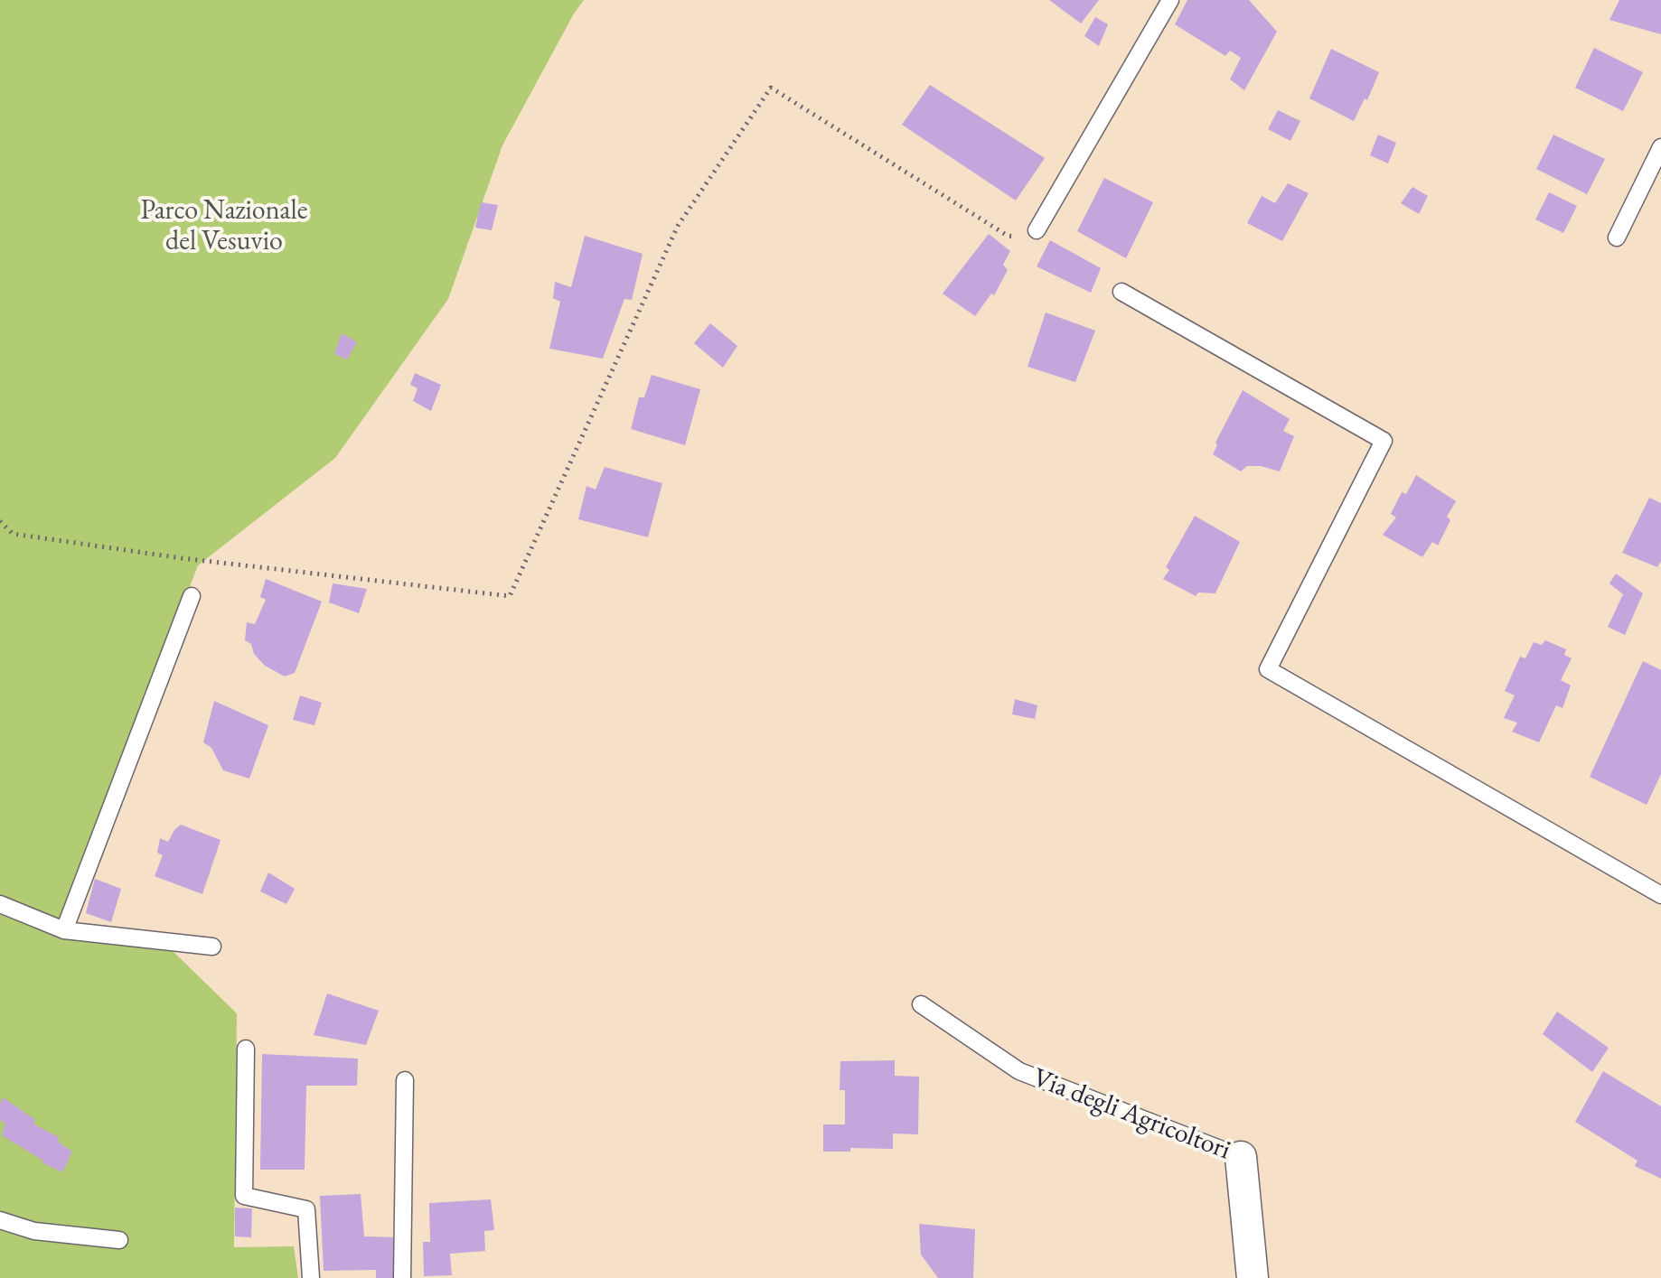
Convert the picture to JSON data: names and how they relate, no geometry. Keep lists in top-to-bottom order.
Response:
{
  "streets": {
    "street": ["Via degli Agricoltori"]
  },
  "parks": ["Parco Nazionale del Vesuvio"]
}
